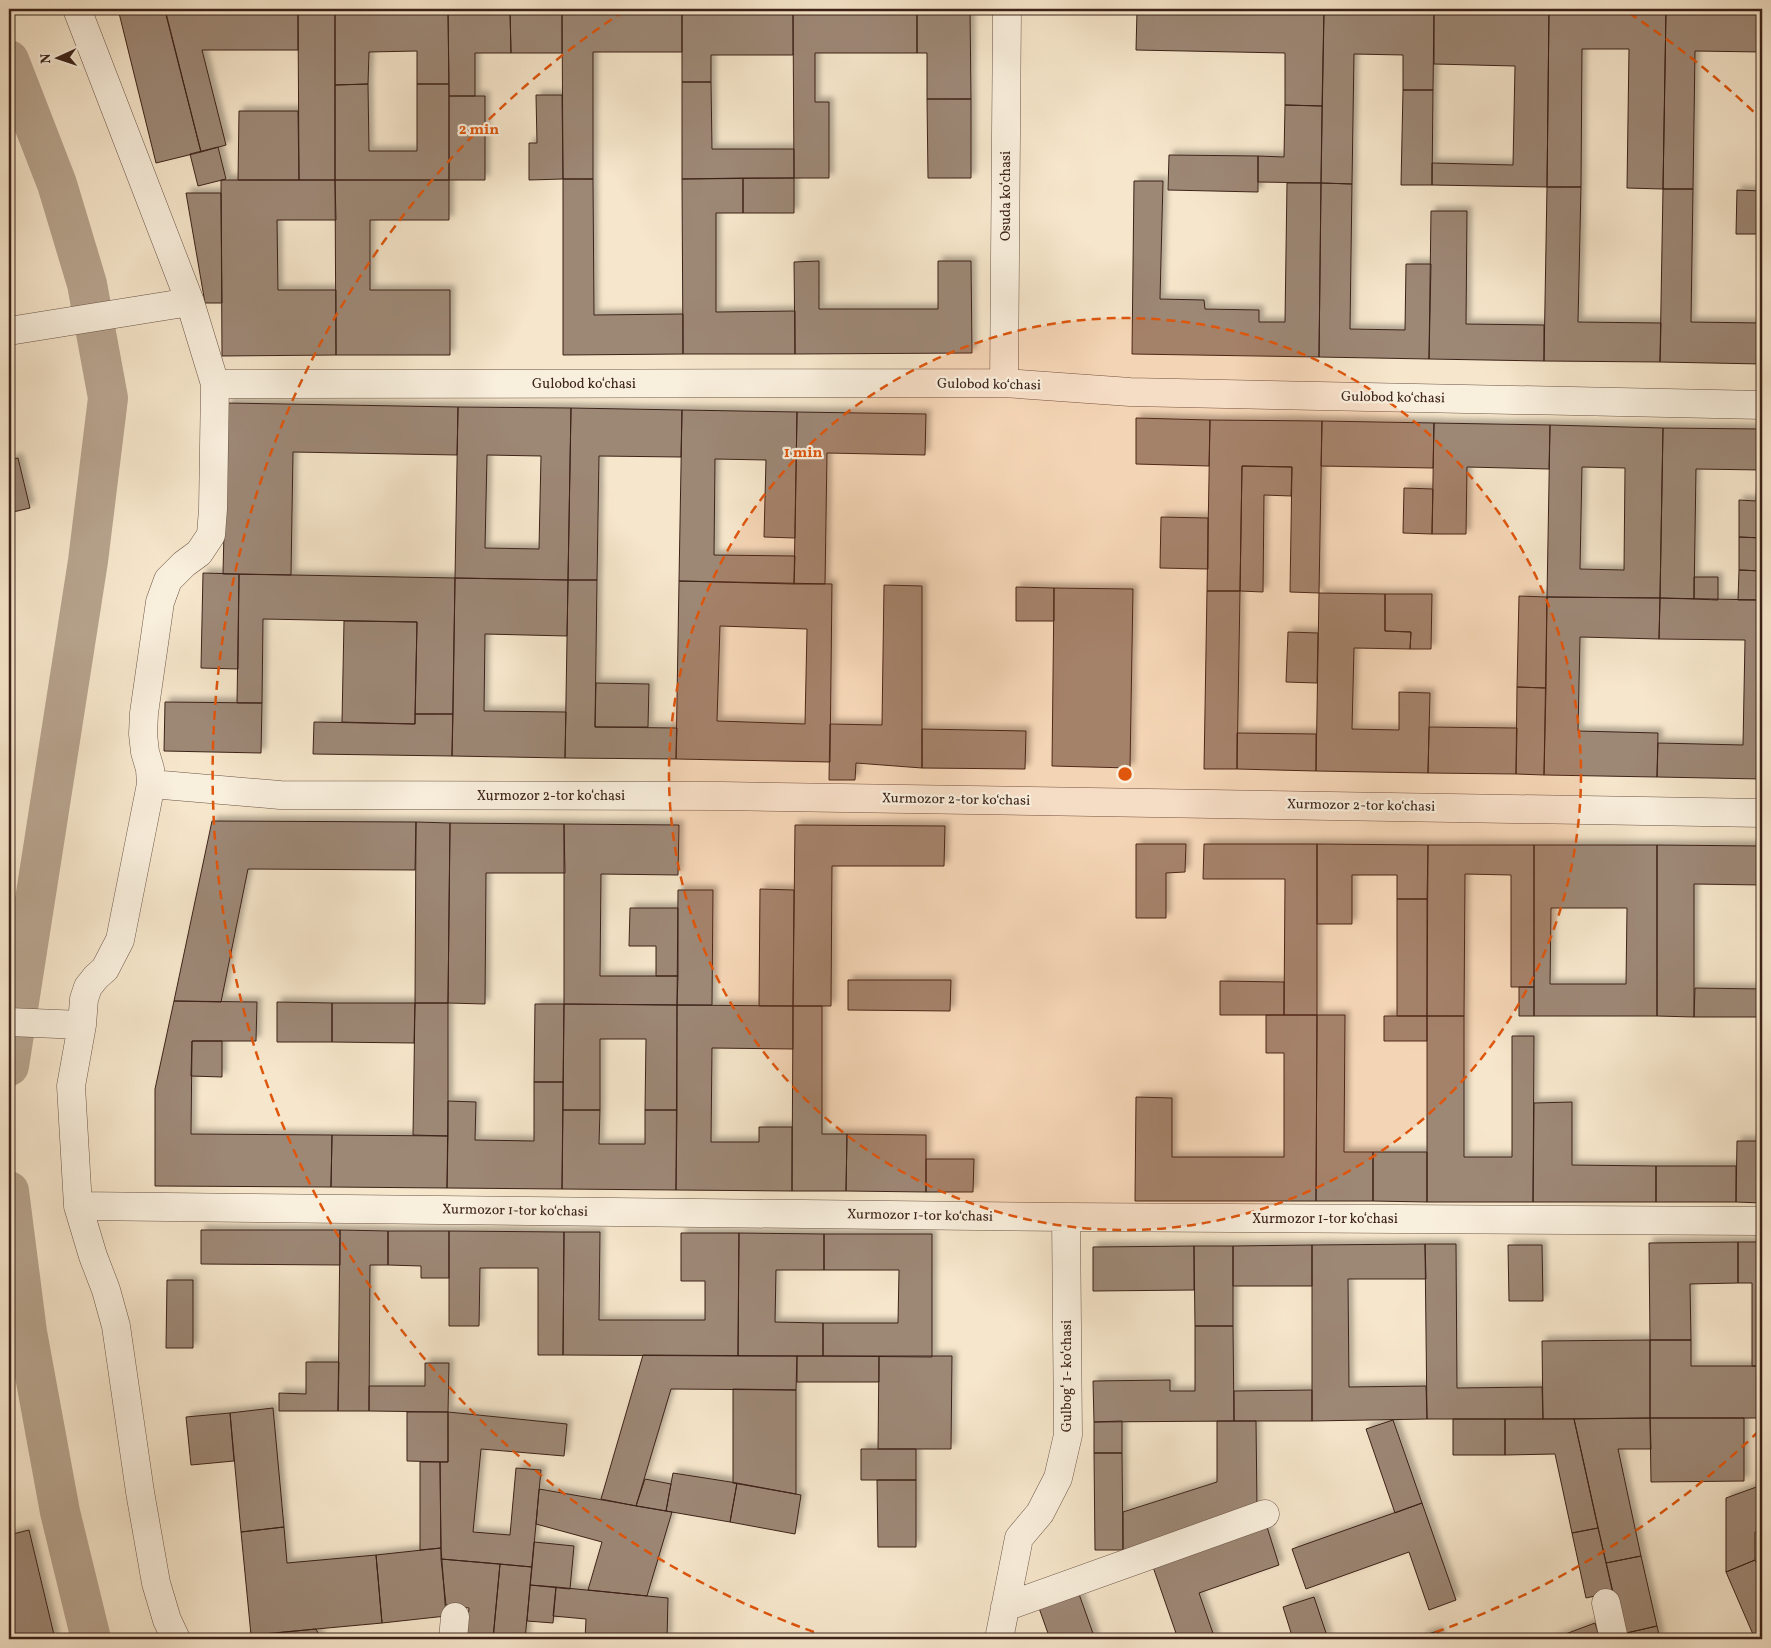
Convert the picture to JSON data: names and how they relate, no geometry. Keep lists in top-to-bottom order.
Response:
{
  "streets": {
    "street": [
      "Osuda koʻchasi",
      "Gulobod koʻchasi",
      "Xurmozor 2-tor koʻchasi",
      "Xurmozor 1-tor koʻchasi",
      "Gulbogʻ 1- koʻchasi"
    ]
  },
  "crossings": [
    ["Osuda koʻchasi", "Gulobod koʻchasi"],
    ["Xurmozor 1-tor koʻchasi", "Gulbogʻ 1- koʻchasi"]
  ],
  "north": "left",
  "rings": ["2 min", "1 min"]
}
